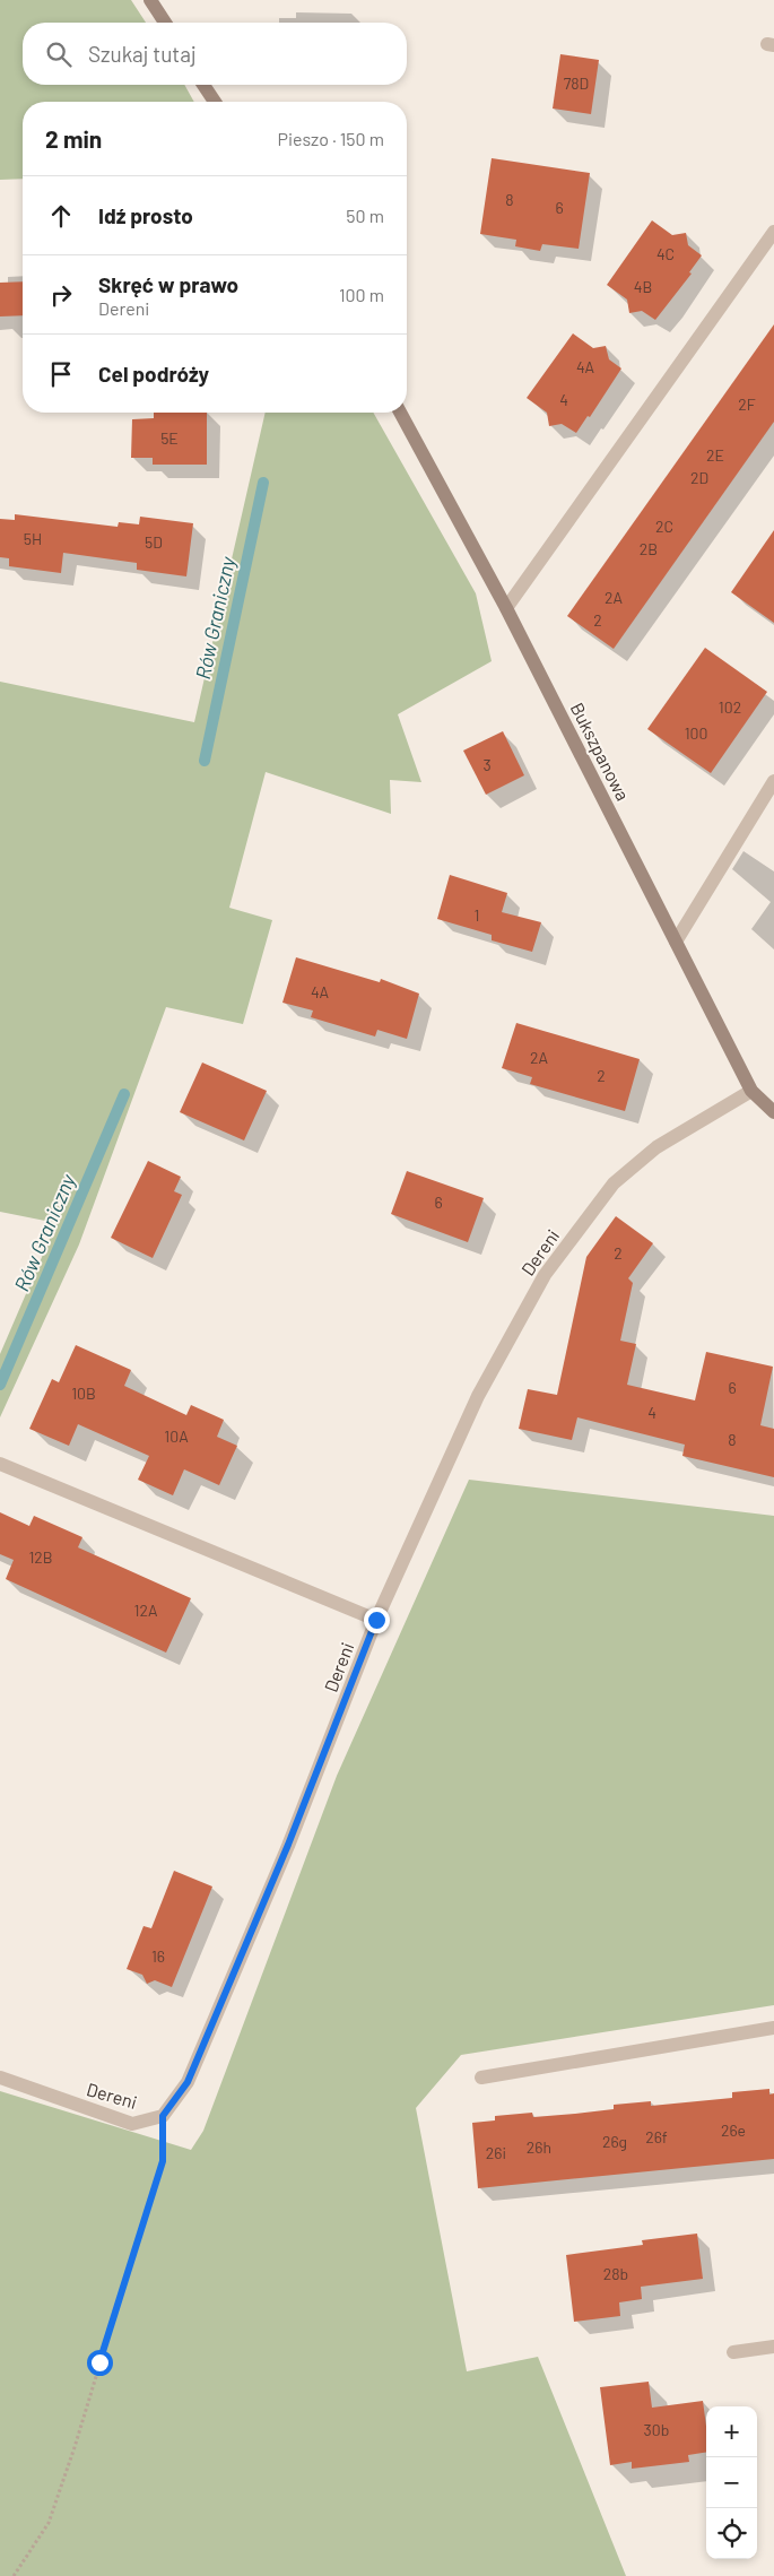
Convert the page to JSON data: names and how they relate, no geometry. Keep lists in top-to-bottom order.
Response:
{
  "streets": {
    "street": ["Bukszpanowa", "Dereni"]
  },
  "crossings": [
    ["Bukszpanowa", "Dereni"]
  ],
  "water": ["Rów Graniczny"],
  "house_numbers": [
    "78D",
    "8",
    "6",
    "4C",
    "4B",
    "4A",
    "4",
    "2F",
    "5E",
    "2E",
    "2D",
    "2C",
    "5H",
    "5D",
    "2B",
    "2A",
    "2",
    "102",
    "100",
    "3",
    "1",
    "4A",
    "2A",
    "2",
    "6",
    "2",
    "6",
    "10B",
    "4",
    "10A",
    "8",
    "12B",
    "12A",
    "16",
    "26e",
    "26f",
    "26g",
    "26h",
    "26i",
    "28b",
    "30b"
  ],
  "page": {
    "search": "Szukaj tutaj",
    "heading": ["2 min", "Pieszo · 150 m"],
    "list": [
      ["Idź prosto", "50 m"],
      ["Skręć w prawo", "Dereni", "100 m"],
      "Cel podróży"
    ],
    "map_buttons": ["+", "−"]
  }
}
